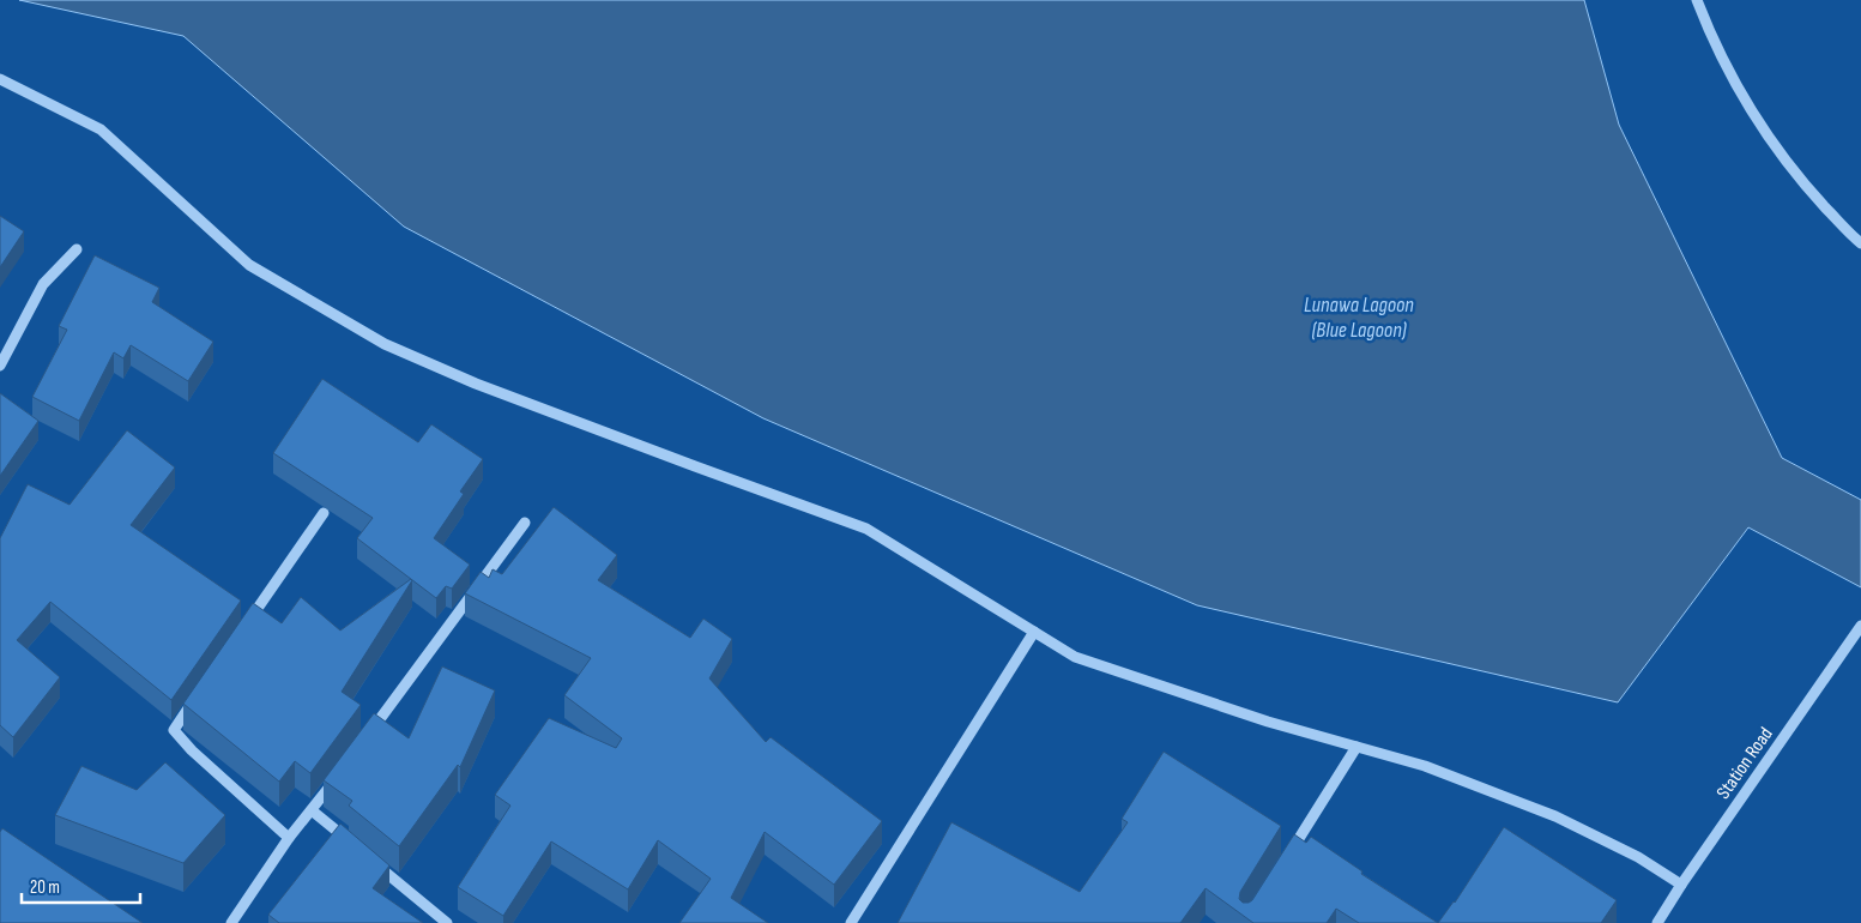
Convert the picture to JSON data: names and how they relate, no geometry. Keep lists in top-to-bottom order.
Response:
{
  "streets": {
    "street": ["Station Road"]
  },
  "water": ["Lunawa Lagoon (Blue Lagoon)"],
  "scale_bar": "20 m"
}
